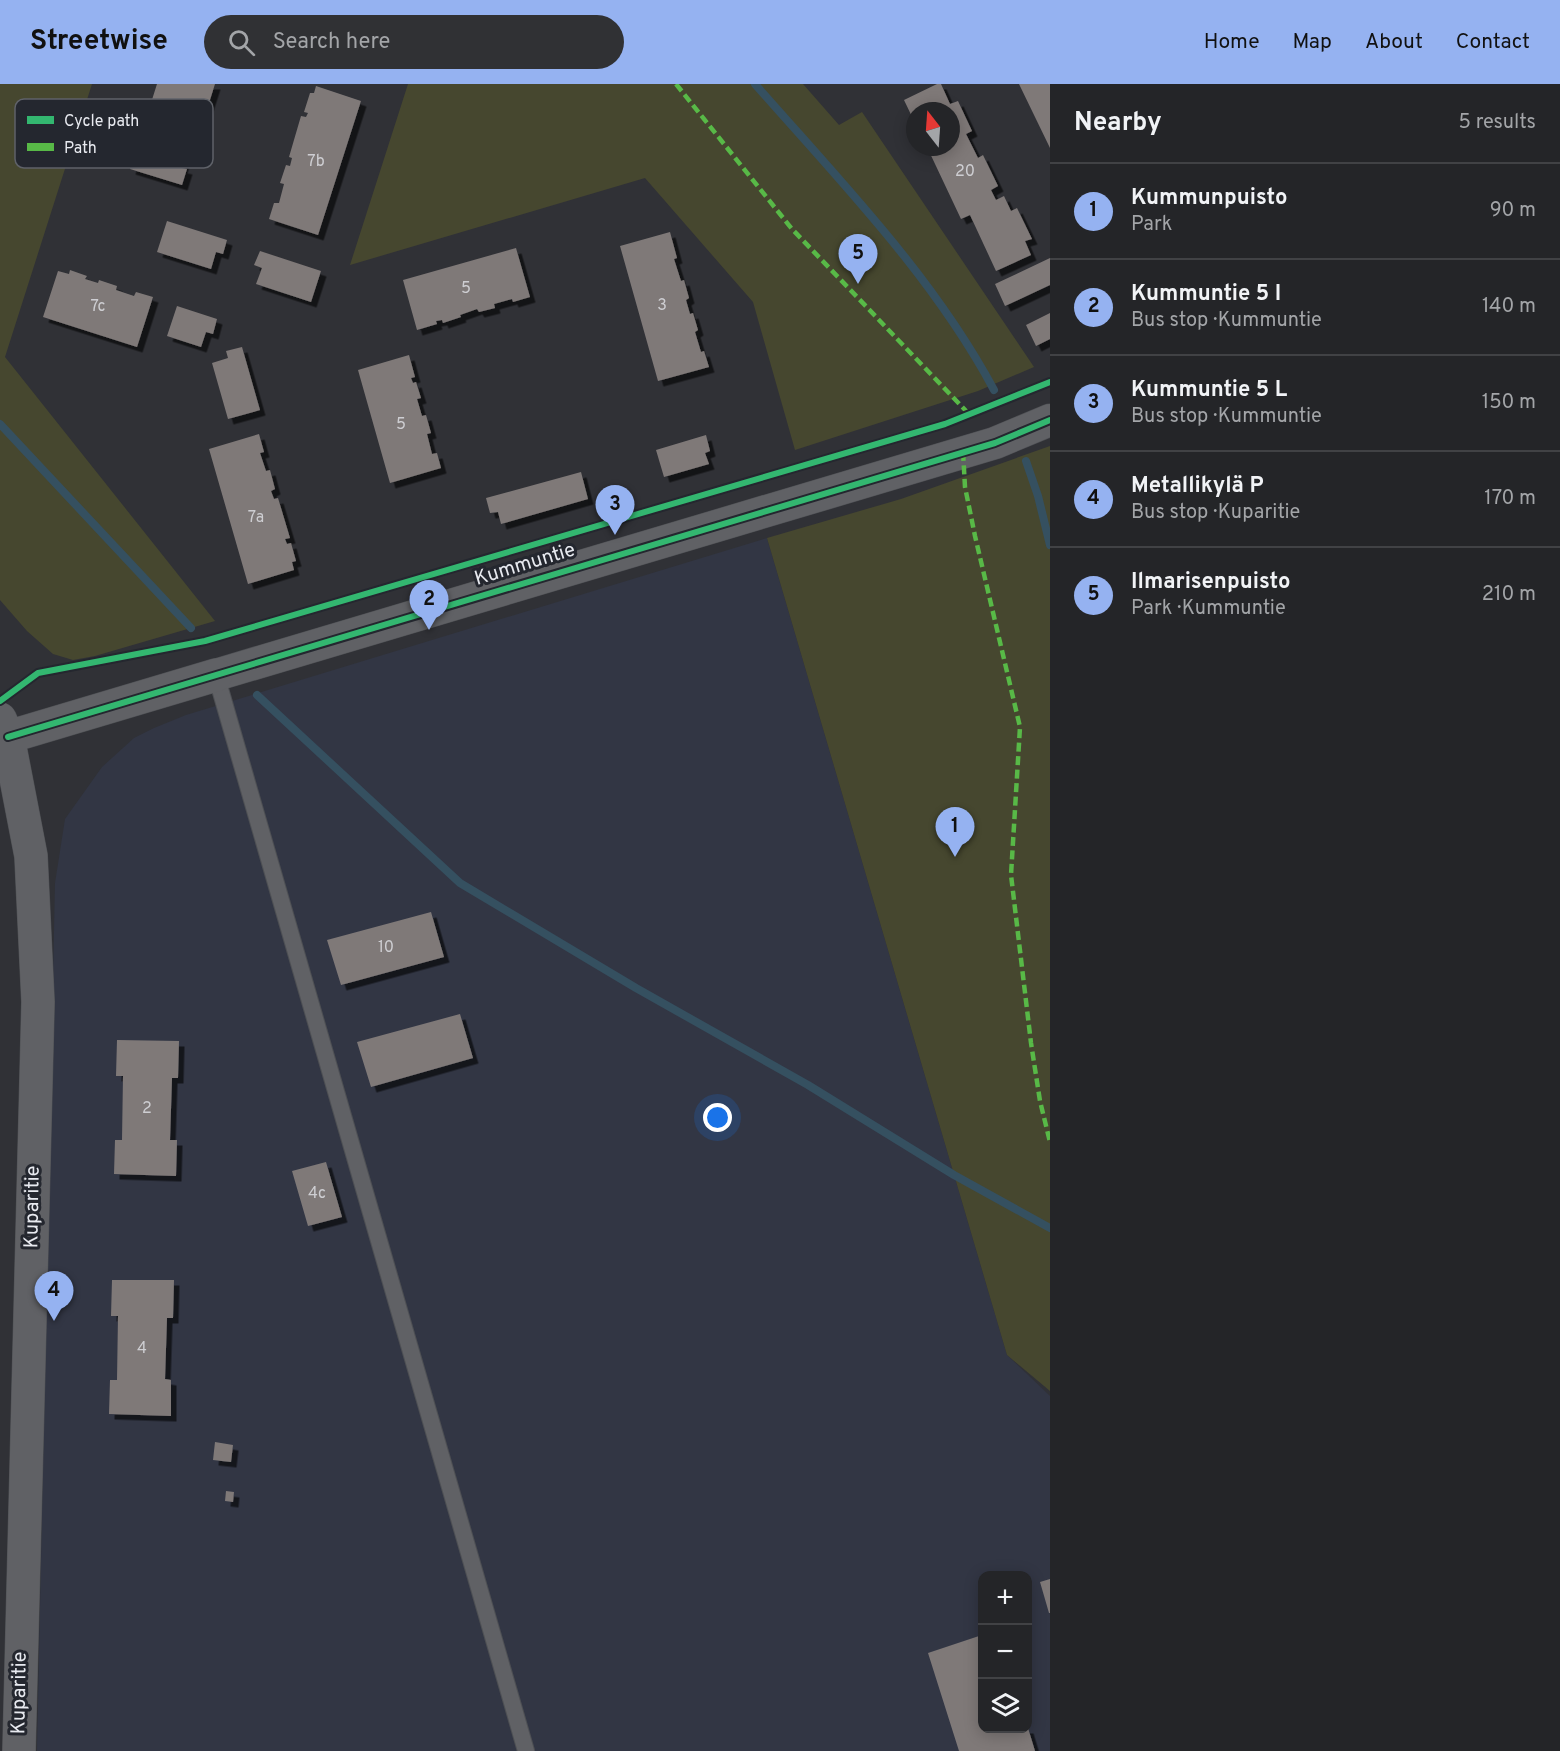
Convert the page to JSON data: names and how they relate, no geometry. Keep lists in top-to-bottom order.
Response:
{
  "streets": {
    "street": ["Kummuntie", "Kuparitie"]
  },
  "crossings": [
    ["Kummuntie", "Kuparitie"]
  ],
  "house_numbers": [
    "7b",
    "20",
    "5",
    "3",
    "7c",
    "5",
    "7a",
    "10",
    "2",
    "4c",
    "4"
  ],
  "legend": ["Cycle path", "Path"],
  "north": "top",
  "page": {
    "header": "Streetwise",
    "search": "Search here",
    "nav": [
      "Home",
      "Map",
      "About",
      "Contact"
    ],
    "heading": ["Nearby", "5 results"],
    "list": [
      {
        "mark": "1",
        "name": "Kummunpuisto",
        "note": "Park",
        "value": "90 m"
      },
      {
        "mark": "2",
        "name": "Kummuntie 5 I",
        "note": "Bus stop · Kummuntie",
        "value": "140 m"
      },
      {
        "mark": "3",
        "name": "Kummuntie 5 L",
        "note": "Bus stop · Kummuntie",
        "value": "150 m"
      },
      {
        "mark": "4",
        "name": "Metallikylä P",
        "note": "Bus stop · Kuparitie",
        "value": "170 m"
      },
      {
        "mark": "5",
        "name": "Ilmarisenpuisto",
        "note": "Park · Kummuntie",
        "value": "210 m"
      }
    ],
    "pins": [
      "5",
      "3",
      "2",
      "1",
      "4"
    ],
    "map_buttons": ["+", "−"]
  }
}
